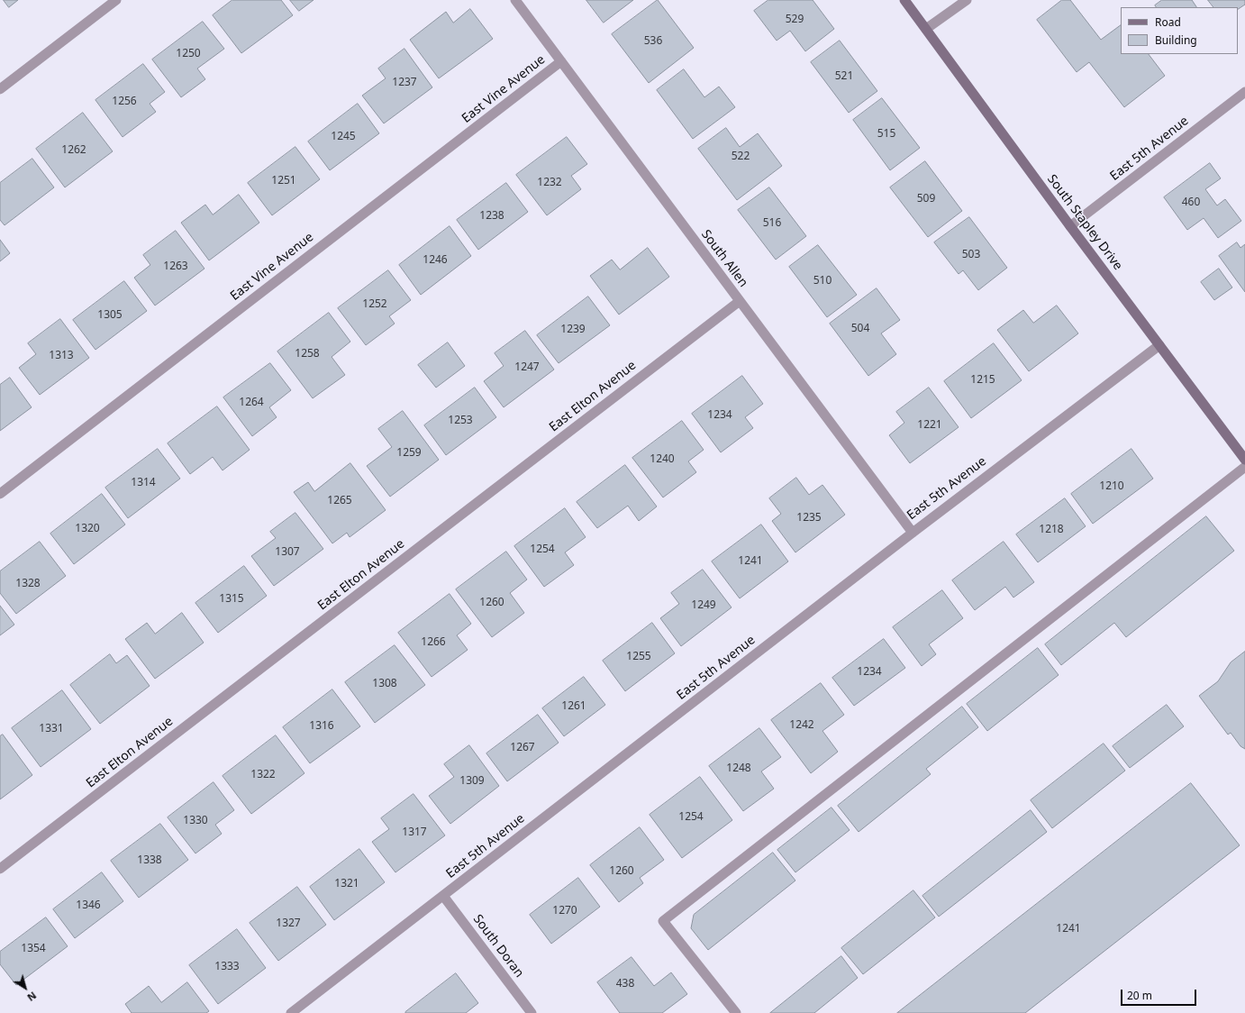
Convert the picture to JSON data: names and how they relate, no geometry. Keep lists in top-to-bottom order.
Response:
{
  "streets": {
    "main road": ["South Stapley Drive"],
    "street": [
      "East Vine Avenue",
      "East 5th Avenue",
      "South Allen",
      "East Elton Avenue",
      "South Doran"
    ]
  },
  "crossings": [
    ["East Vine Avenue", "South Allen"],
    ["East 5th Avenue", "South Stapley Drive"],
    ["East 5th Avenue", "South Allen"],
    ["East 5th Avenue", "South Doran"],
    ["South Allen", "East Elton Avenue"]
  ],
  "house_numbers": [
    "529",
    "536",
    "1250",
    "521",
    "1237",
    "1256",
    "515",
    "1245",
    "1262",
    "522",
    "1251",
    "1232",
    "509",
    "460",
    "1238",
    "516",
    "503",
    "1246",
    "1263",
    "510",
    "1252",
    "1305",
    "504",
    "1239",
    "1258",
    "1313",
    "1247",
    "1215",
    "1264",
    "1234",
    "1253",
    "1221",
    "1259",
    "1240",
    "1314",
    "1210",
    "1265",
    "1235",
    "1320",
    "1218",
    "1254",
    "1307",
    "1241",
    "1328",
    "1315",
    "1260",
    "1249",
    "1266",
    "1255",
    "1234",
    "1308",
    "1261",
    "1242",
    "1316",
    "1331",
    "1267",
    "1248",
    "1322",
    "1309",
    "1254",
    "1330",
    "1317",
    "1338",
    "1260",
    "1321",
    "1346",
    "1270",
    "1327",
    "1241",
    "1354",
    "1333",
    "438"
  ],
  "legend": ["Road", "Building"],
  "scale_bar": "20 m",
  "north": "bottom right"
}
